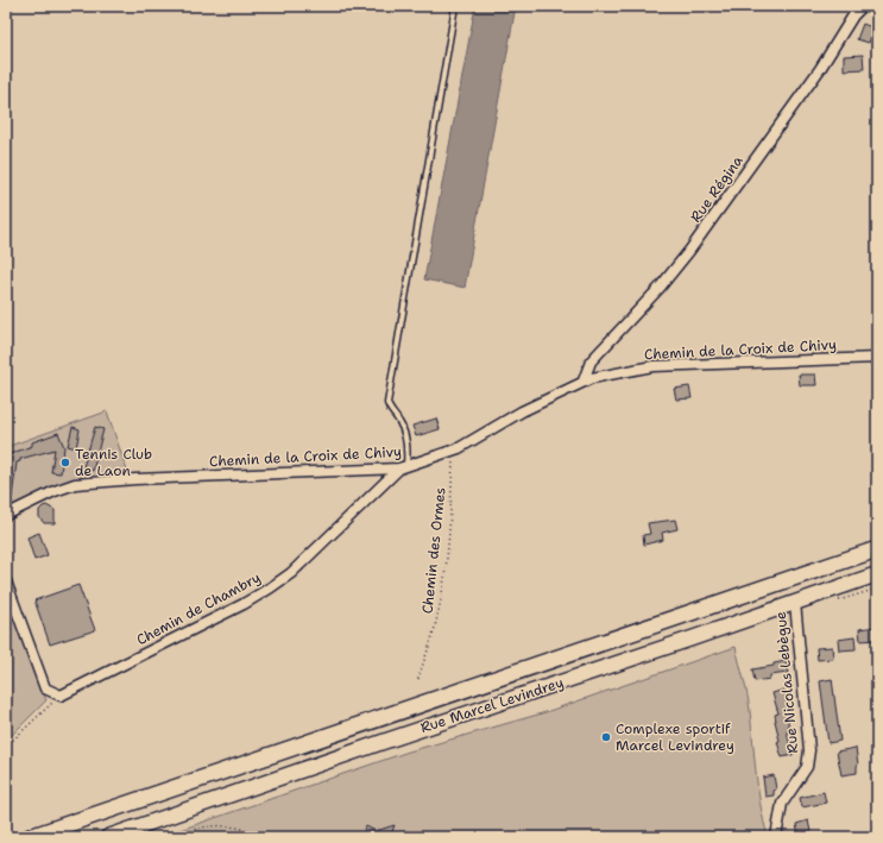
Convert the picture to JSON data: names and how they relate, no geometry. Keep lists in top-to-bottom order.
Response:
{
  "streets": {
    "street": [
      "Rue Régina",
      "Chemin de la Croix de Chivy",
      "Chemin de Chambry",
      "Rue Nicolas Lebègue",
      "Rue Marcel Levindrey"
    ],
    "path": ["Chemin des Ormes"]
  },
  "crossings": [
    ["Rue Régina", "Chemin de la Croix de Chivy"],
    ["Chemin de la Croix de Chivy", "Chemin des Ormes"],
    ["Chemin de la Croix de Chivy", "Chemin de Chambry"],
    ["Rue Nicolas Lebègue", "Rue Marcel Levindrey"]
  ],
  "places": ["Tennis Club de Laon", "Complexe sportif Marcel Levindrey"]
}
